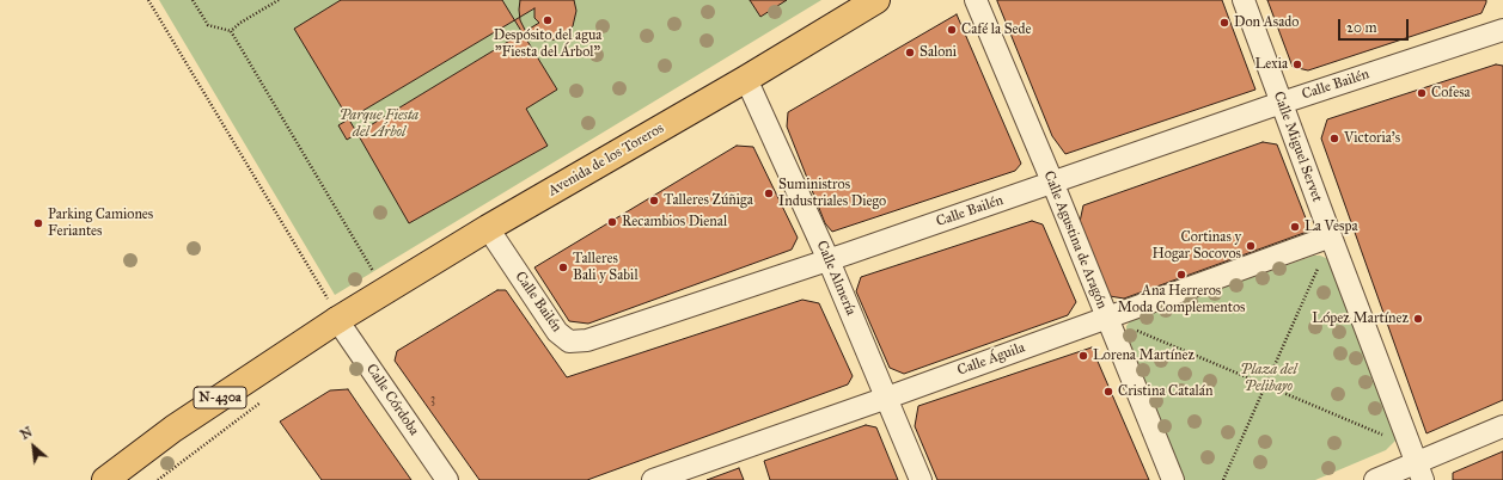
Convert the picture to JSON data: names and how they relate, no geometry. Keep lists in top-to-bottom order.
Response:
{
  "streets": {
    "main road": ["Avenida de los Toreros", "N-430a"],
    "street": [
      "Calle Bailén",
      "Calle Miguel Servet",
      "Calle Agustina de Aragón",
      "Calle Almería",
      "Calle Águila",
      "Calle Córdoba"
    ]
  },
  "crossings": [
    ["Calle Bailén", "Calle Miguel Servet"],
    ["Calle Bailén", "Avenida de los Toreros"],
    ["Calle Bailén", "Calle Agustina de Aragón"],
    ["Calle Bailén", "Calle Almería"],
    ["Calle Miguel Servet", "Calle Águila"],
    ["Avenida de los Toreros", "Calle Almería"],
    ["Avenida de los Toreros", "N-430a"],
    ["Avenida de los Toreros", "Calle Córdoba"],
    ["Calle Agustina de Aragón", "Calle Águila"],
    ["Calle Almería", "Calle Águila"],
    ["N-430a", "Calle Córdoba"]
  ],
  "parks": ["Parque Fiesta del Árbol", "Plaza del Pelibayo"],
  "places": [
    "Despósito del agua \"Fiesta del Árbol\"",
    "Don Asado",
    "Café la Sede",
    "Saloni",
    "Lexia",
    "Cofesa",
    "Victoria's",
    "Suministros Industriales Diego",
    "Talleres Zúñiga",
    "Recambios Dienal",
    "Parking Camiones Feriantes",
    "La Vespa",
    "Cortinas y Hogar Socovos",
    "Talleres Bali y Sabil",
    "Ana Herreros Moda Complementos",
    "López Martínez",
    "Lorena Martínez",
    "Cristina Catalán"
  ],
  "house_numbers": ["3"],
  "scale_bar": "20 m",
  "north": "top left"
}
